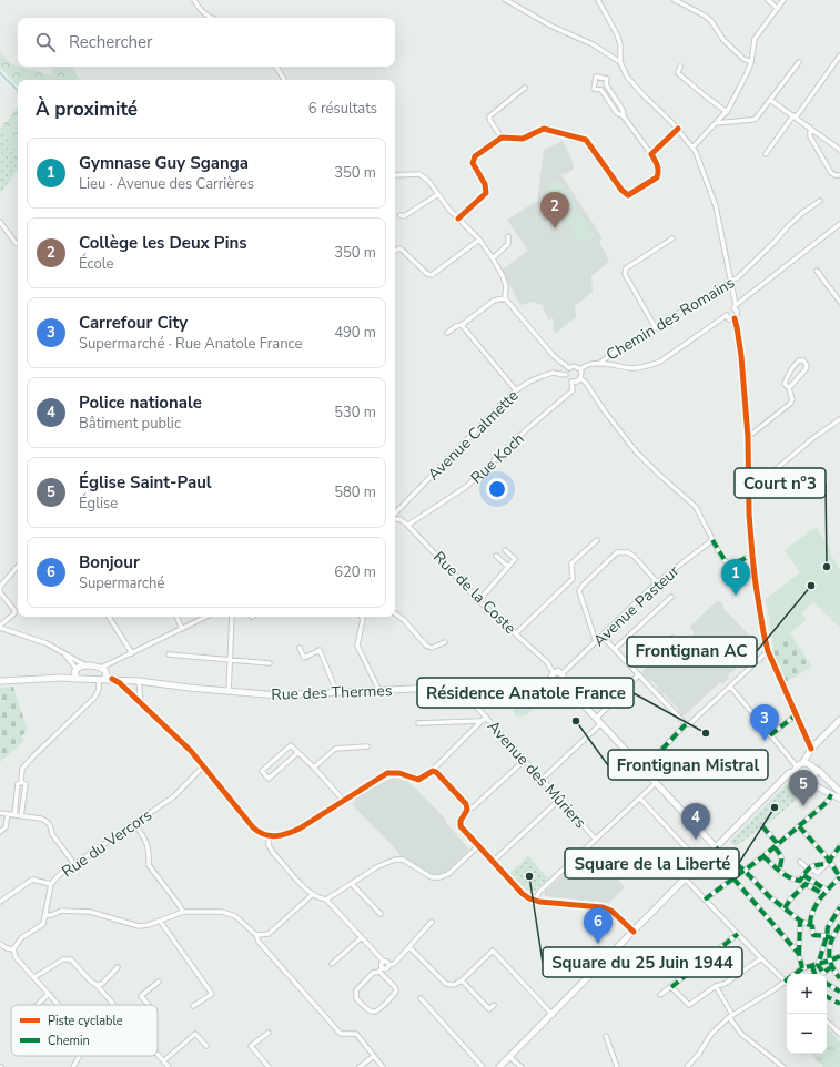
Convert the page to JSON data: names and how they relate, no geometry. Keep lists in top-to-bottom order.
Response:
{
  "streets": {
    "main road": ["Rue des Thermes"],
    "street": [
      "Chemin des Romains",
      "Avenue Calmette",
      "Rue Koch",
      "Rue de la Coste",
      "Avenue Pasteur",
      "Avenue des Mûriers",
      "Rue du Vercors"
    ]
  },
  "crossings": [
    ["Avenue Calmette", "Rue Koch"],
    ["Rue Koch", "Rue de la Coste"],
    ["Rue de la Coste", "Avenue Pasteur"],
    ["Rue de la Coste", "Rue des Thermes"],
    ["Avenue Pasteur", "Rue des Thermes"],
    ["Rue des Thermes", "Avenue des Mûriers"]
  ],
  "places": [
    "Court n°3",
    "Frontignan AC",
    "Frontignan Mistral",
    "Résidence Anatole France",
    "Square de la Liberté",
    "Square du 25 Juin 1944"
  ],
  "legend": ["Piste cyclable", "Chemin"],
  "page": {
    "search": "Rechercher",
    "heading": ["À proximité", "6 résultats"],
    "list": [
      {
        "mark": "1",
        "name": "Gymnase Guy Sganga",
        "note": "Lieu · Avenue des Carrières",
        "value": "350 m"
      },
      {
        "mark": "2",
        "name": "Collège les Deux Pins",
        "note": "École",
        "value": "350 m"
      },
      {
        "mark": "3",
        "name": "Carrefour City",
        "note": "Supermarché · Rue Anatole France",
        "value": "490 m"
      },
      {
        "mark": "4",
        "name": "Police nationale",
        "note": "Bâtiment public",
        "value": "530 m"
      },
      {
        "mark": "5",
        "name": "Église Saint-Paul",
        "note": "Église",
        "value": "580 m"
      },
      {
        "mark": "6",
        "name": "Bonjour",
        "note": "Supermarché",
        "value": "620 m"
      }
    ],
    "pins": [
      "2",
      "1",
      "3",
      "5",
      "4",
      "6"
    ],
    "map_buttons": ["+", "−"]
  }
}
